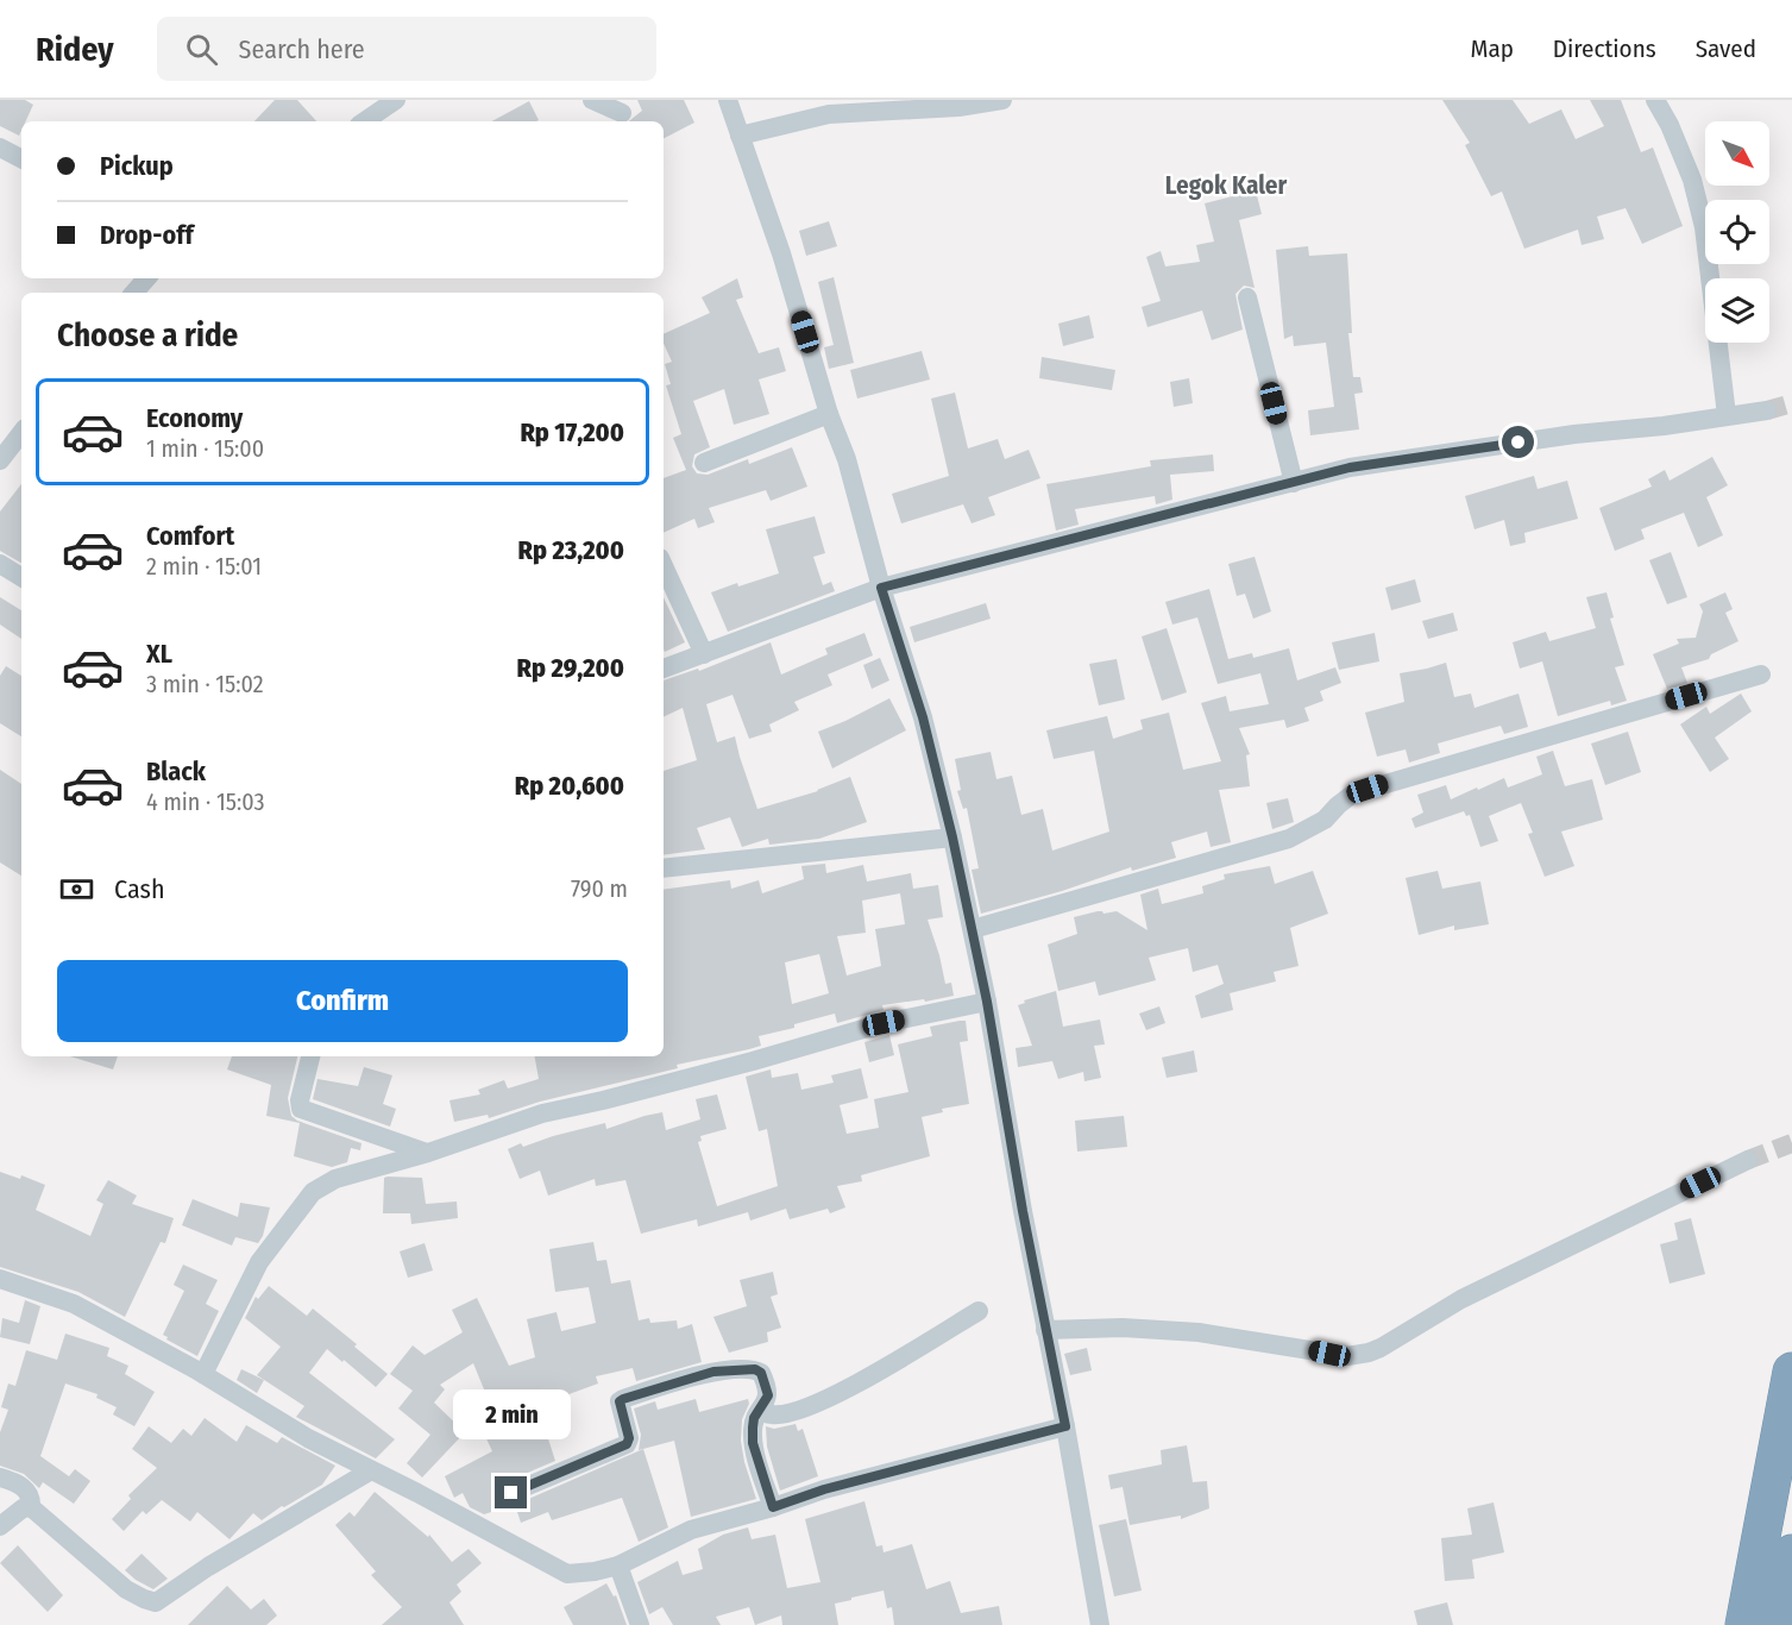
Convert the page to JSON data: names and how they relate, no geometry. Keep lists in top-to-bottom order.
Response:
{
  "districts": ["Legok Kaler"],
  "north": "bottom right",
  "page": {
    "header": "Ridey",
    "search": "Search here",
    "nav": ["Map", "Directions", "Saved"],
    "banner": ["Pickup", "Drop-off"],
    "heading": "Choose a ride",
    "list": [
      {
        "name": "Economy",
        "note": "1 min · 15:00",
        "value": "Rp 17,200"
      },
      {
        "name": "Comfort",
        "note": "2 min · 15:01",
        "value": "Rp 23,200"
      },
      {
        "name": "XL",
        "note": "3 min · 15:02",
        "value": "Rp 29,200"
      },
      {
        "name": "Black",
        "note": "4 min · 15:03",
        "value": "Rp 20,600"
      }
    ],
    "pay": ["Cash", "790 m"],
    "buttons": "Confirm",
    "bubble": "2 min"
  }
}
